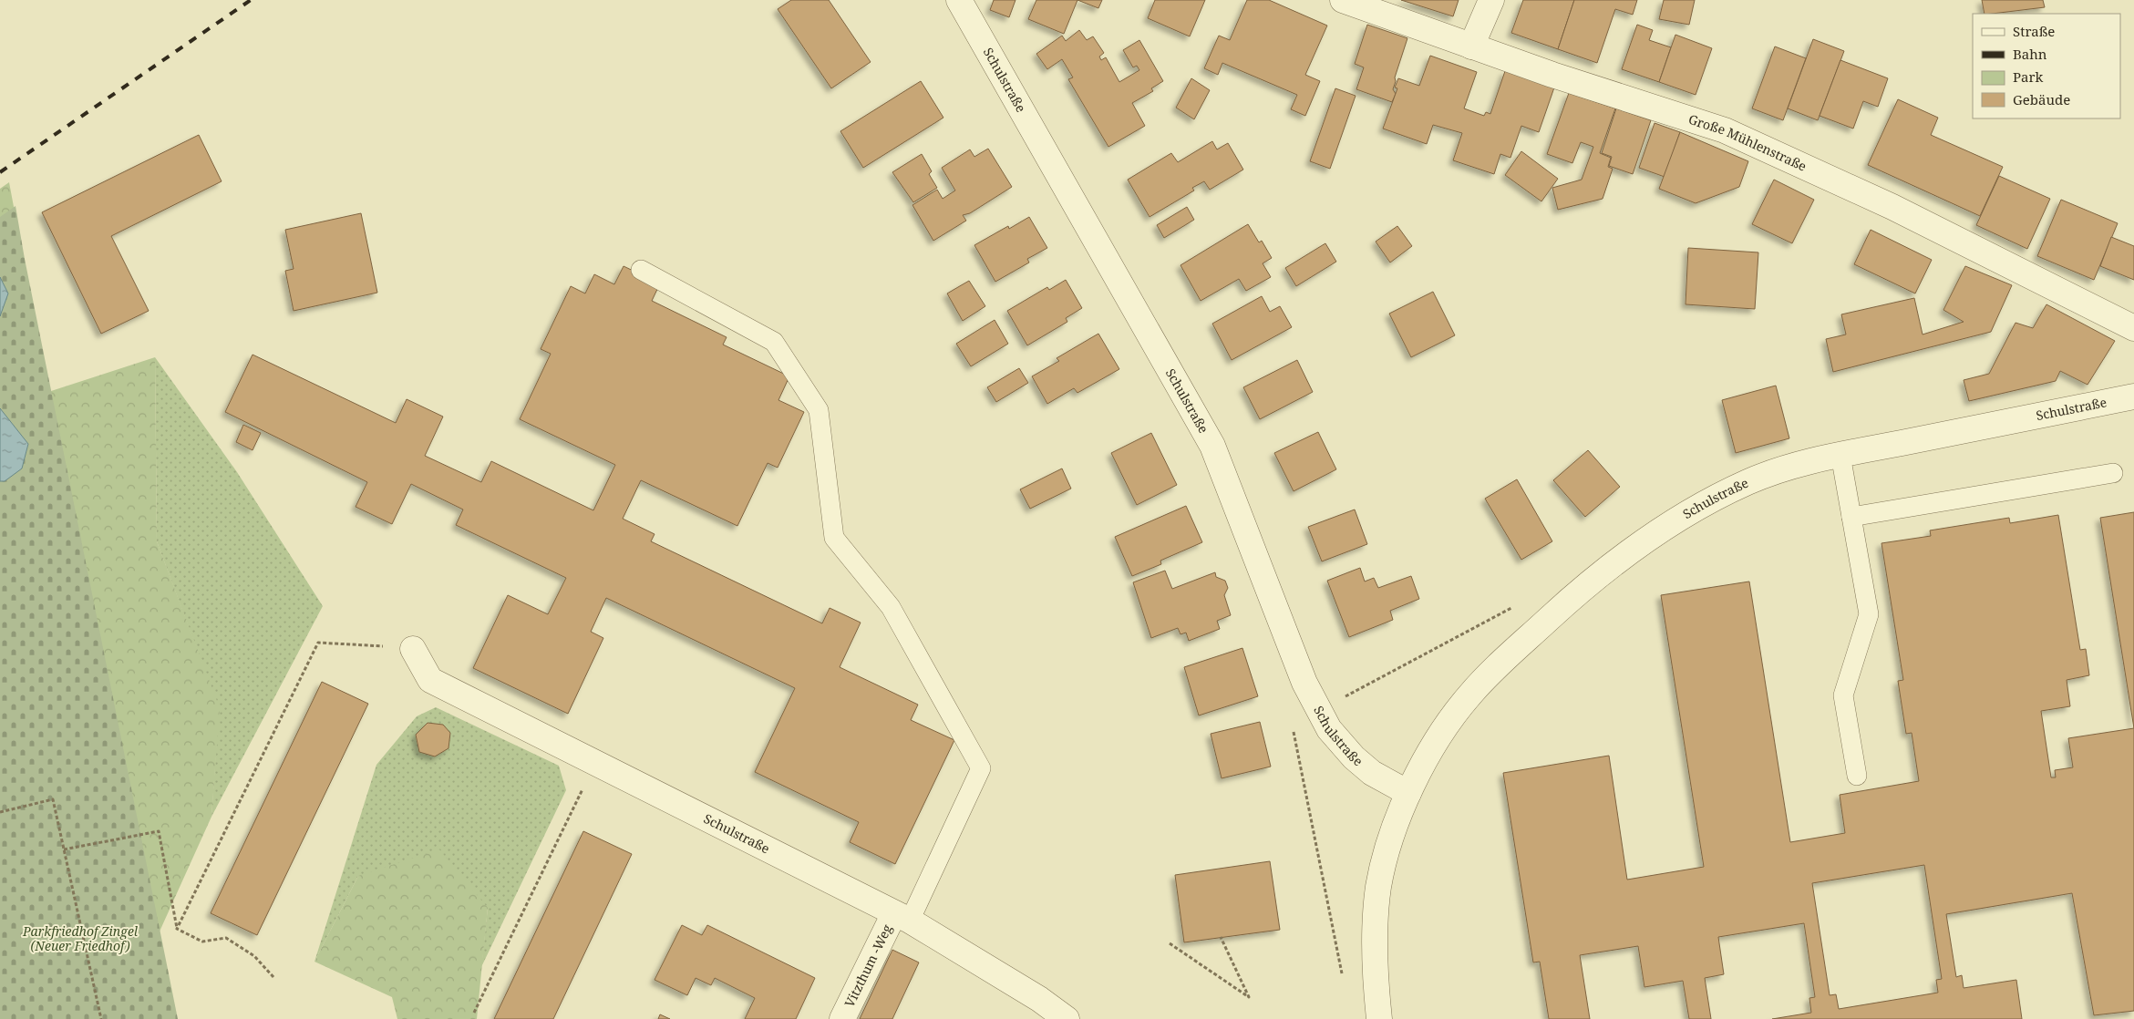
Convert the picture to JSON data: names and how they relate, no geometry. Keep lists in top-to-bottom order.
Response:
{
  "streets": {
    "street": ["Schulstraße", "Große Mühlenstraße", "Vitzthum -Weg"]
  },
  "crossings": [
    ["Schulstraße", "Vitzthum -Weg"]
  ],
  "parks": ["Parkfriedhof Zingel (Neuer Friedhof)"],
  "legend": [
    "Straße",
    "Bahn",
    "Park",
    "Gebäude"
  ]
}
